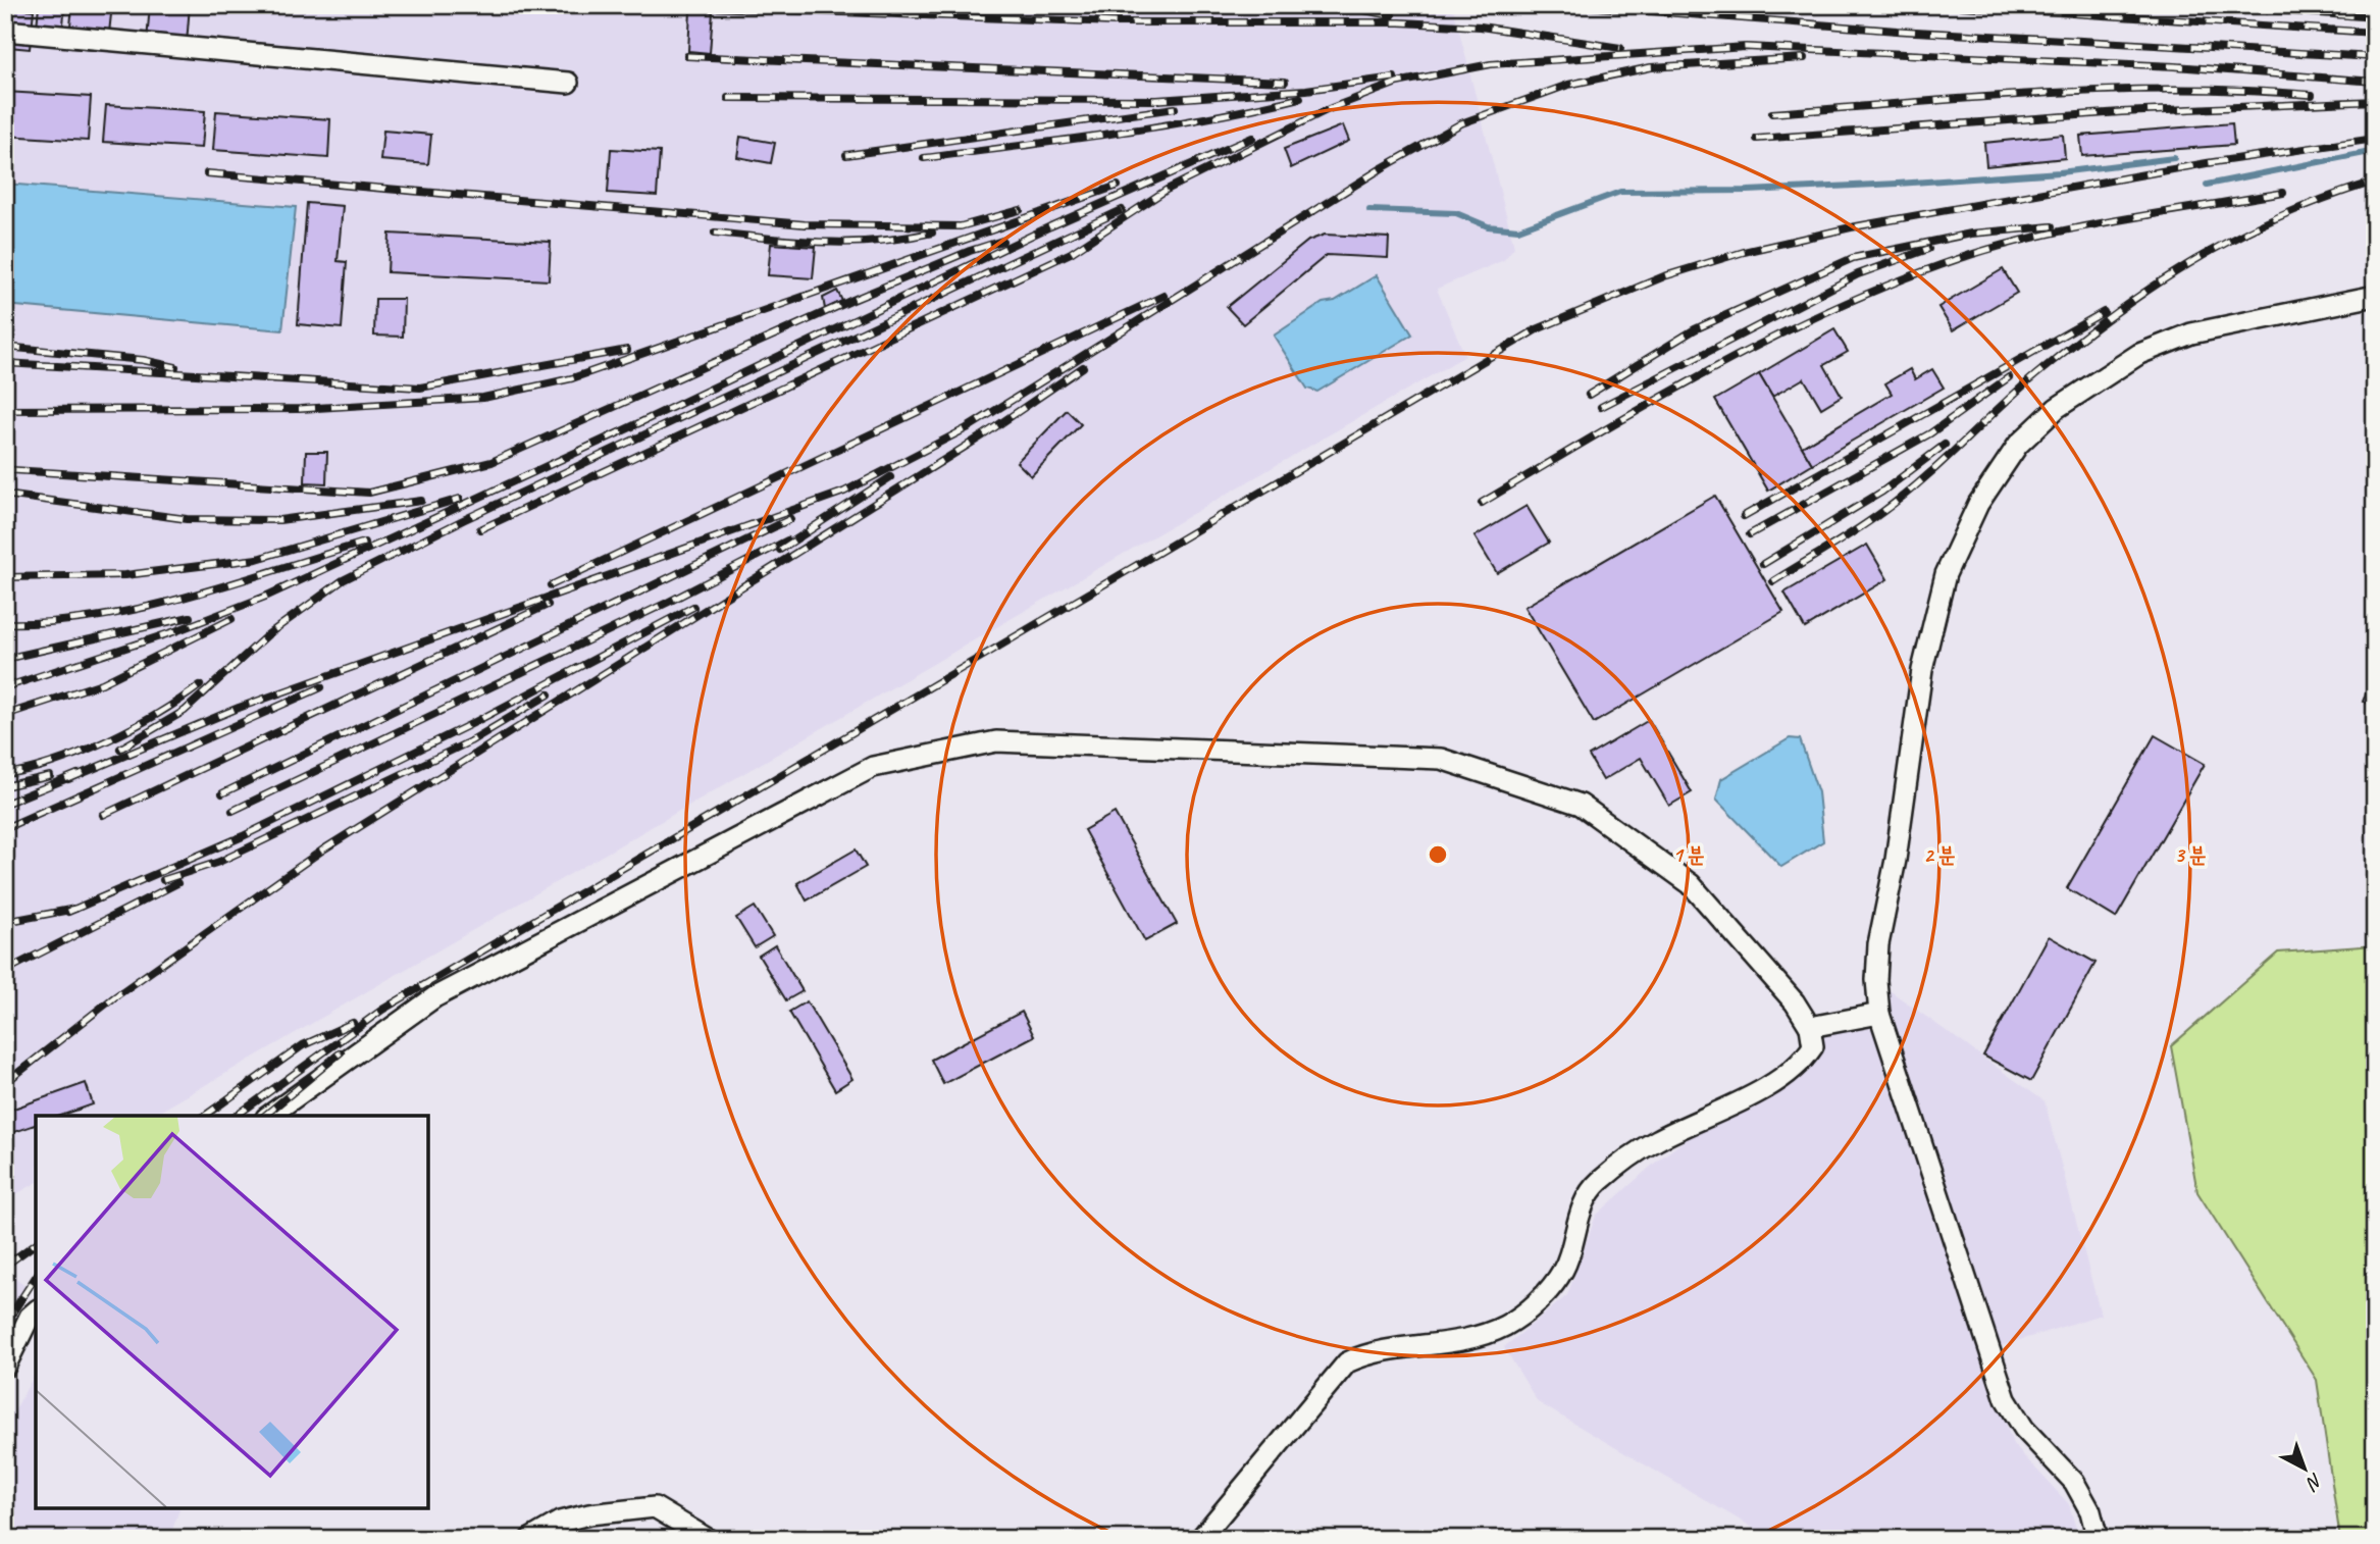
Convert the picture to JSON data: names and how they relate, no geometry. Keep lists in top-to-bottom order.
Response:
{
  "north": "bottom right",
  "rings": ["1 분", "2 분", "3 분"]
}
